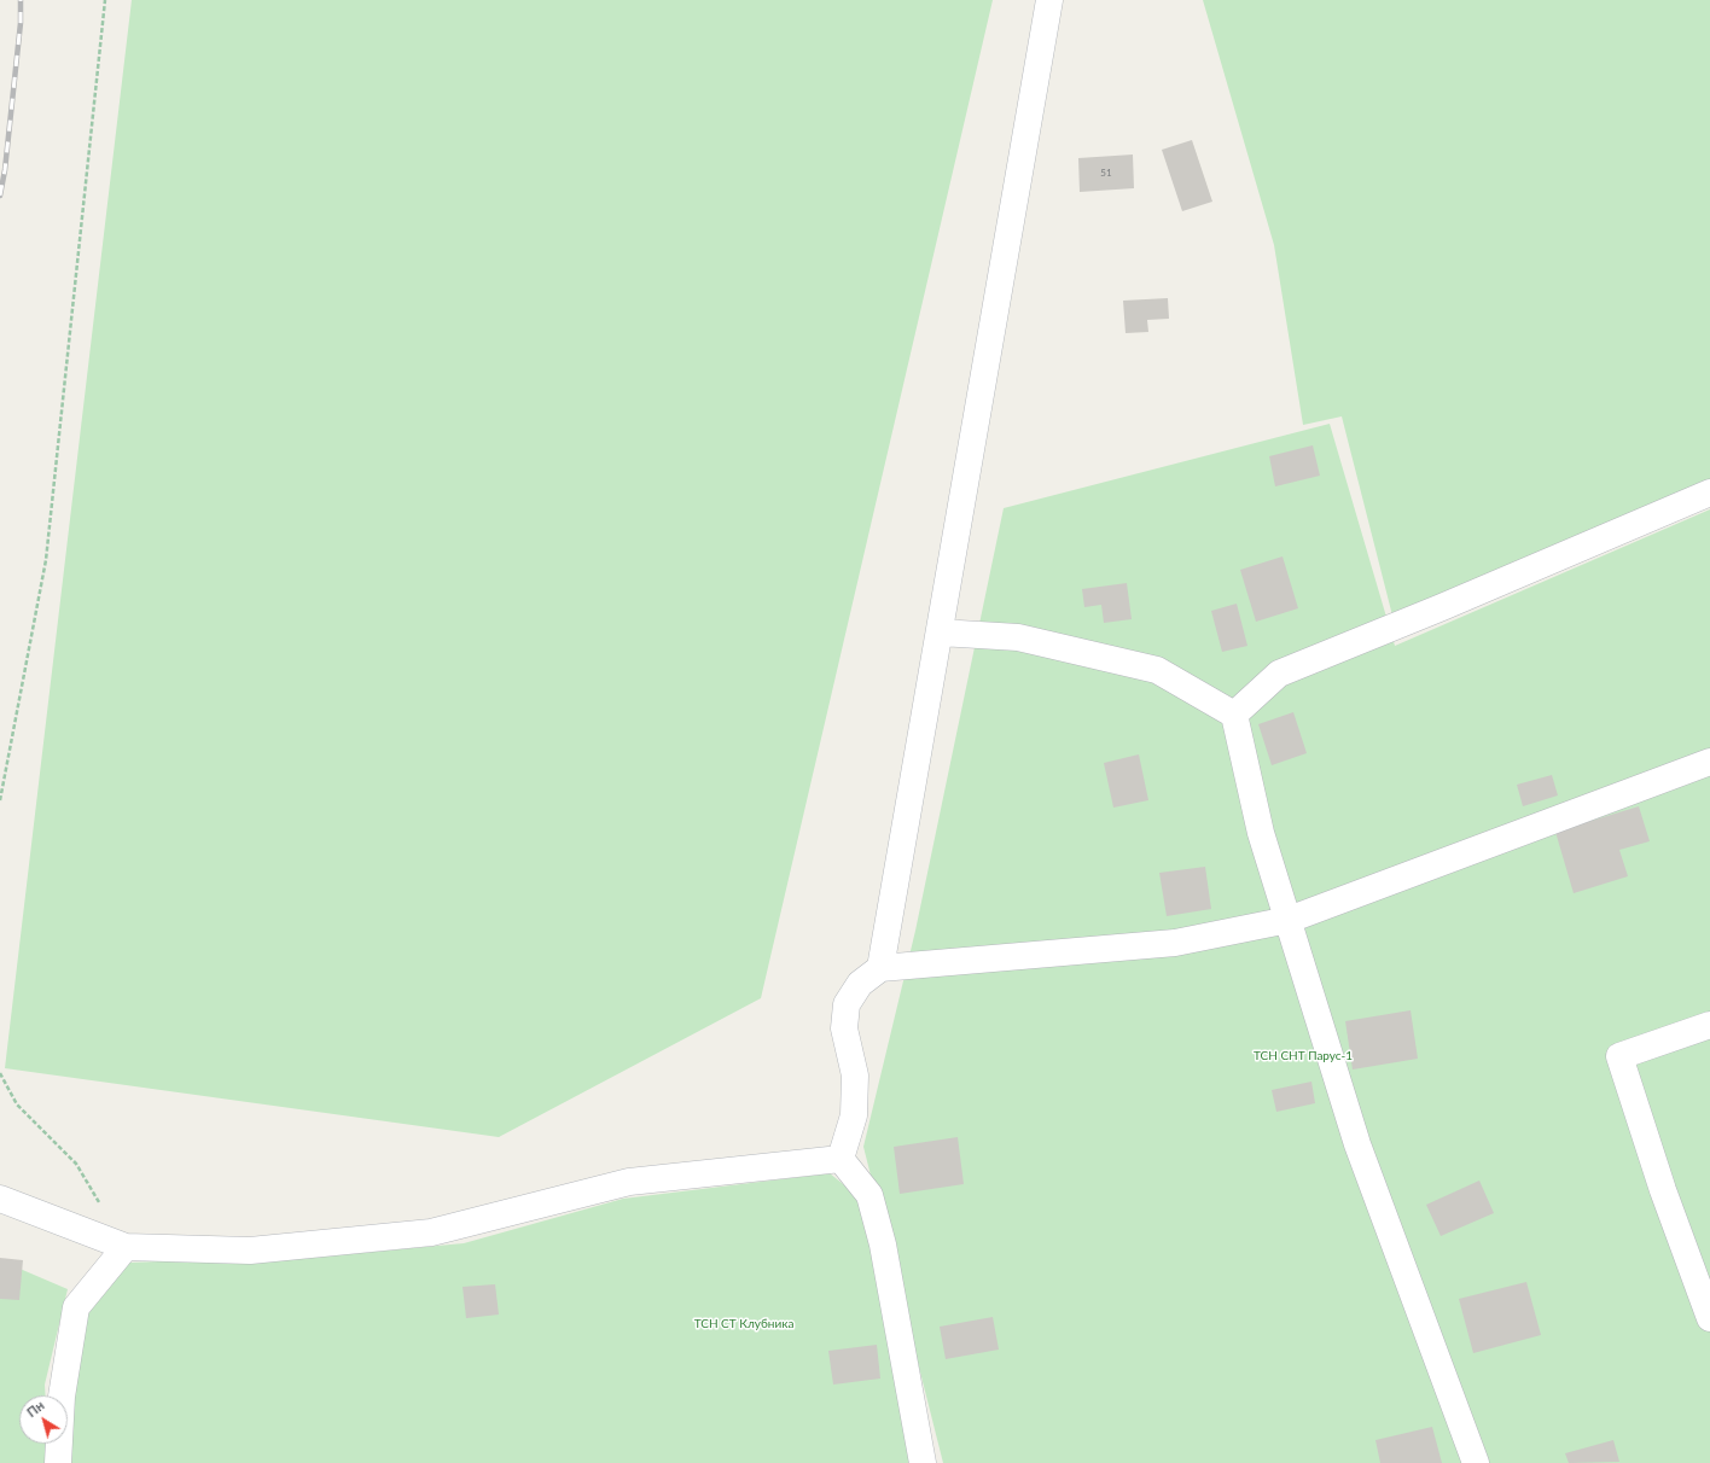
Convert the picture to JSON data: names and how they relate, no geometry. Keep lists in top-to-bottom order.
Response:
{
  "parks": ["ТСН СНТ Парус-1", "ТСН СТ Клубника"],
  "house_numbers": ["51"],
  "north": "top left"
}
